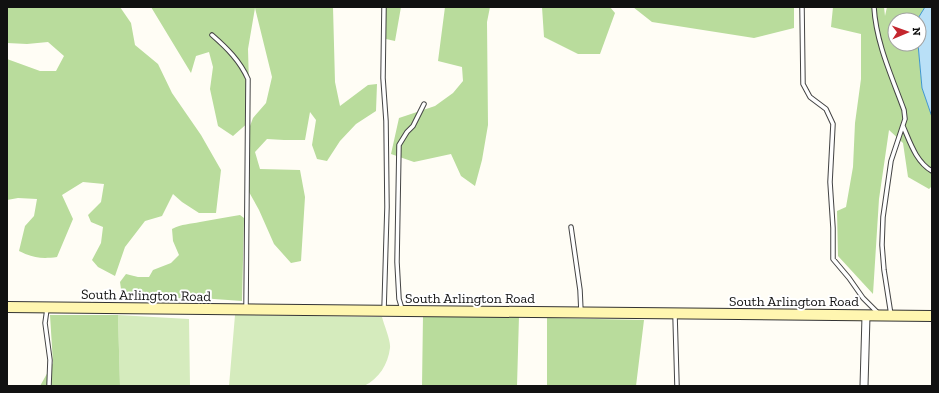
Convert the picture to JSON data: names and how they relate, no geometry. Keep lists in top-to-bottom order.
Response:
{
  "streets": {
    "street": ["South Arlington Road"]
  },
  "north": "right"
}
